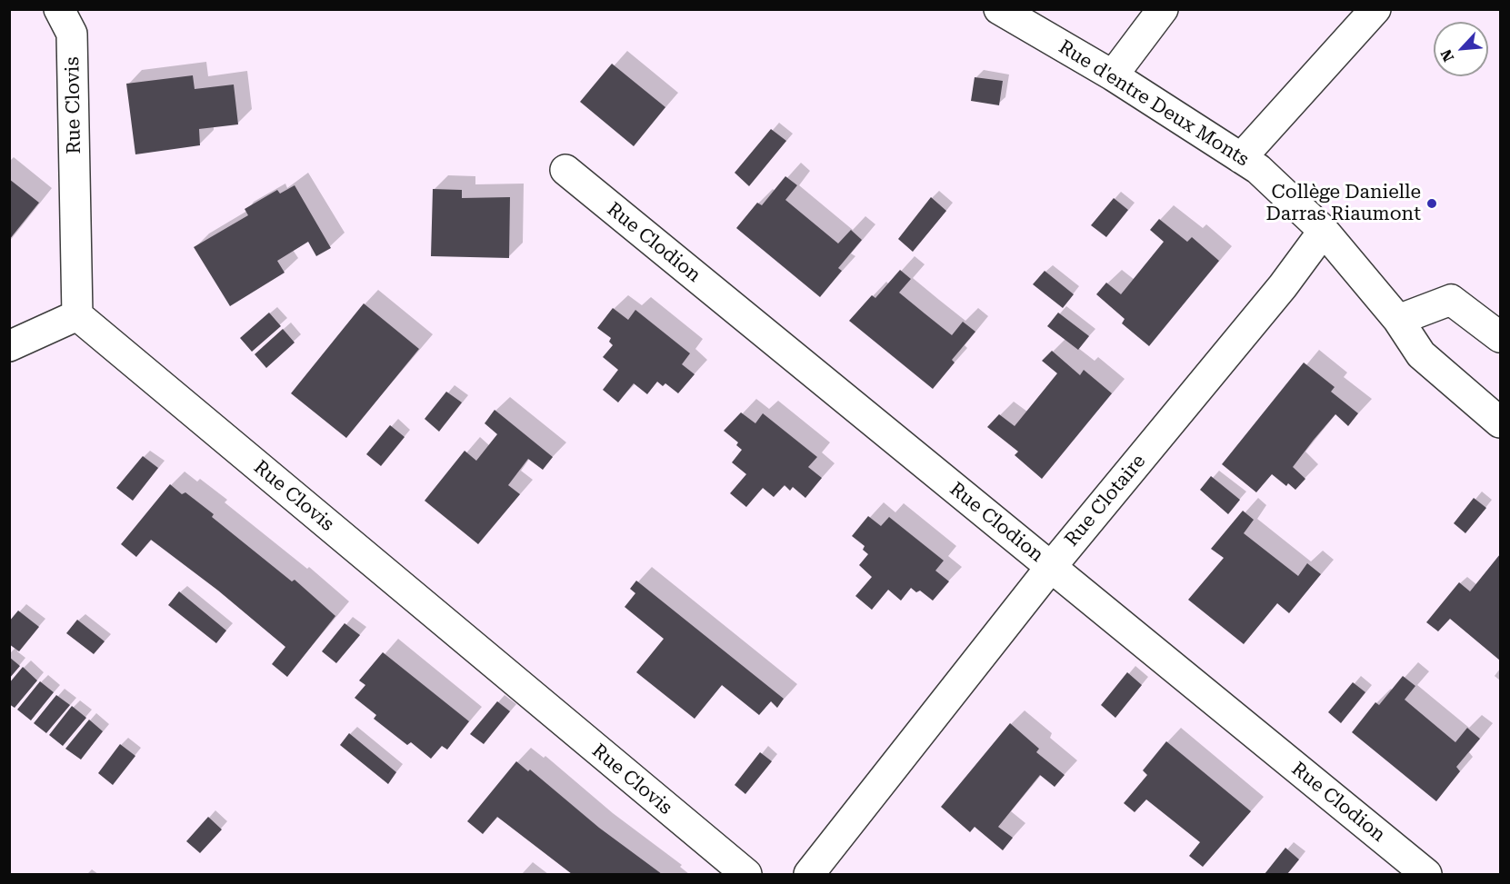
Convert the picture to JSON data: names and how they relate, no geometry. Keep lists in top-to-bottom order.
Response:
{
  "streets": {
    "street": [
      "Rue d'entre Deux Monts",
      "Rue Clovis",
      "Rue Clodion",
      "Rue Clotaire"
    ]
  },
  "crossings": [
    ["Rue d'entre Deux Monts", "Rue Clotaire"],
    ["Rue Clodion", "Rue Clotaire"]
  ],
  "places": ["Collège Danielle Darras Riaumont"],
  "north": "bottom left"
}
